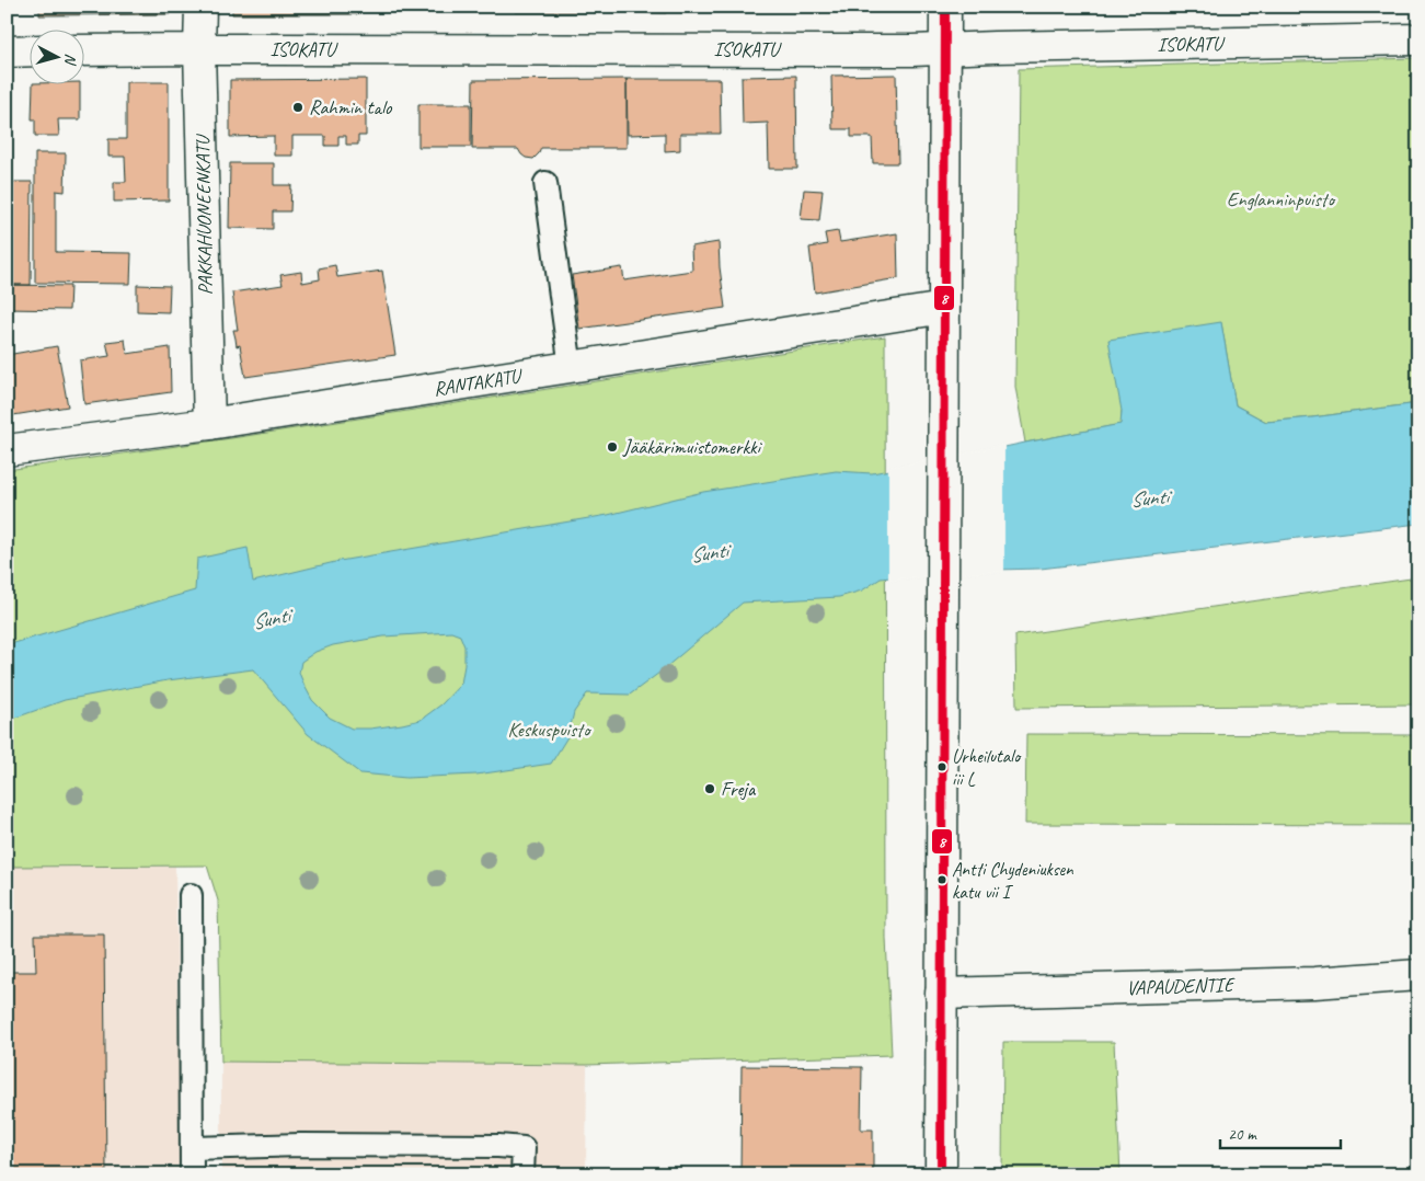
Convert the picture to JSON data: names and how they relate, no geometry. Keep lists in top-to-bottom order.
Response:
{
  "streets": {
    "street": [
      "ISOKATU",
      "PAKKAHUONEENKATU",
      "RANTAKATU",
      "VAPAUDENTIE"
    ]
  },
  "crossings": [
    ["ISOKATU", "PAKKAHUONEENKATU"],
    ["PAKKAHUONEENKATU", "RANTAKATU"]
  ],
  "water": ["Sunti"],
  "parks": ["Englanninpuisto", "Keskuspuisto"],
  "places": [
    "Rahmin talo",
    "Jääkärimuistomerkki",
    "Urheilutalo iii L",
    "Freja",
    "Antti Chydeniuksen katu vii I"
  ],
  "lines": ["transit line 8"],
  "scale_bar": "20 m",
  "north": "right"
}
